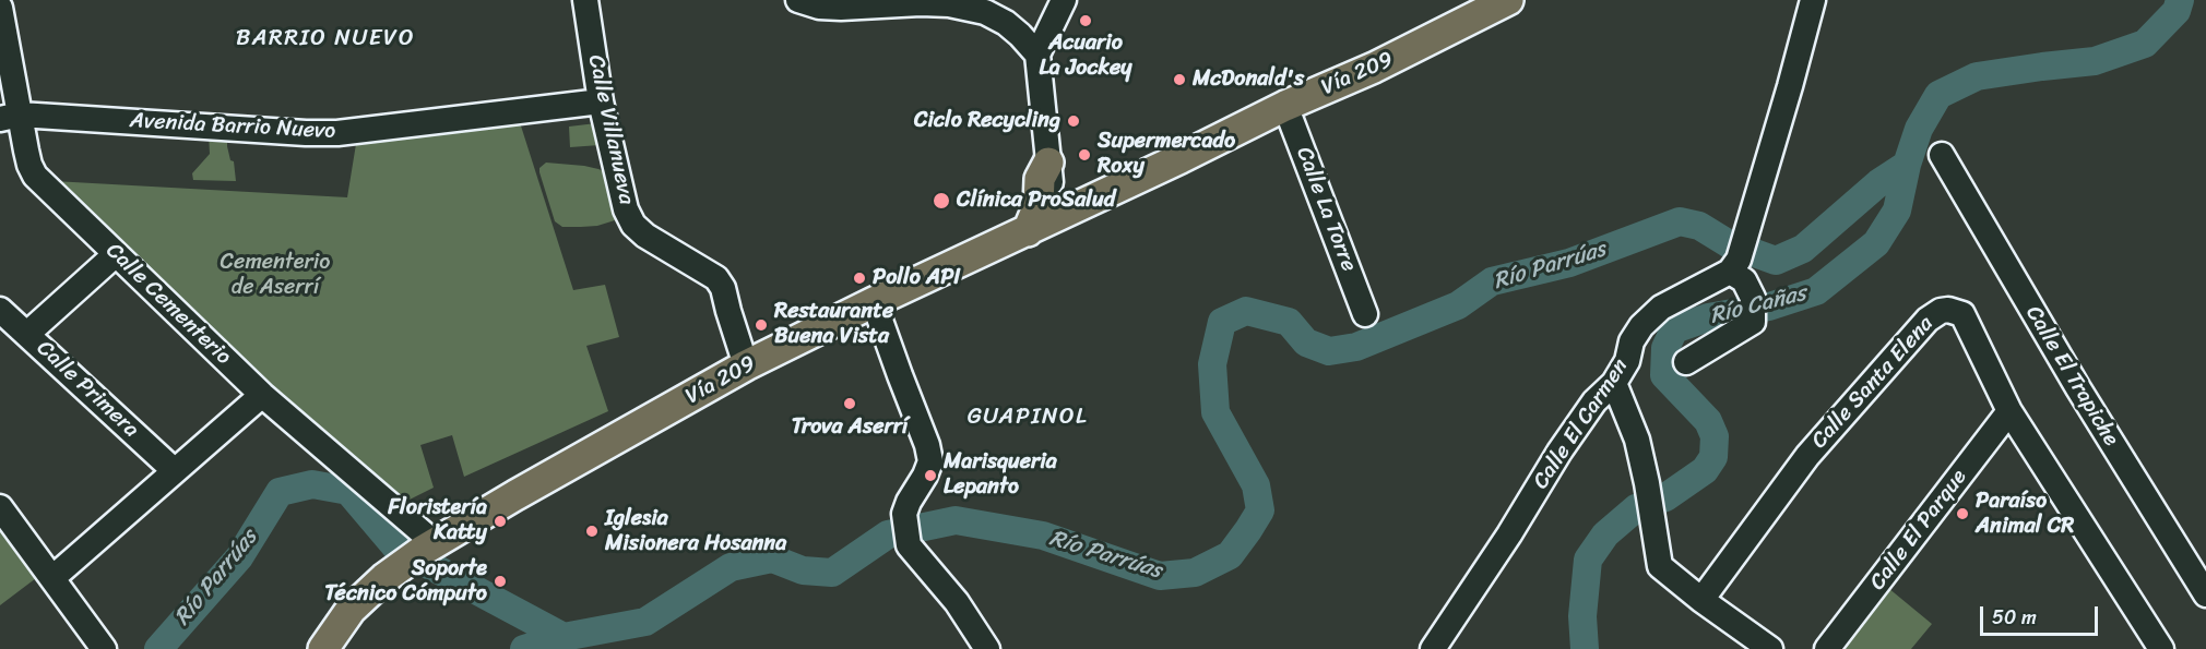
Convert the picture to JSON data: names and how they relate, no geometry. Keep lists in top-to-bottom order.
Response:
{
  "streets": {
    "main road": ["Vía 209"],
    "street": [
      "Avenida Barrio Nuevo",
      "Calle Villanueva",
      "Calle La Torre",
      "Calle Cementerio",
      "Calle El Trapiche",
      "Calle Santa Elena",
      "Calle Primera",
      "Calle El Carmen",
      "Calle El Parque"
    ]
  },
  "crossings": [
    ["Vía 209", "Calle Villanueva"],
    ["Vía 209", "Calle La Torre"],
    ["Vía 209", "Calle Cementerio"],
    ["Avenida Barrio Nuevo", "Calle Villanueva"],
    ["Avenida Barrio Nuevo", "Calle Cementerio"],
    ["Calle Santa Elena", "Calle El Parque"]
  ],
  "districts": ["BARRIO NUEVO", "GUAPINOL"],
  "water": ["Río Parrúas", "Río Cañas"],
  "parks": ["Cementerio de Aserrí"],
  "places": [
    "Acuario La Jockey",
    "McDonald's",
    "Ciclo Recycling",
    "Supermercado Roxy",
    "Clínica ProSalud",
    "Pollo API",
    "Restaurante Buena Vista",
    "Trova Aserrí",
    "Marisqueria Lepanto",
    "Paraíso Animal CR",
    "Floristería Katty",
    "Iglesia Misionera Hosanna",
    "Soporte Técnico Cómputo"
  ],
  "scale_bar": "50 m"
}
